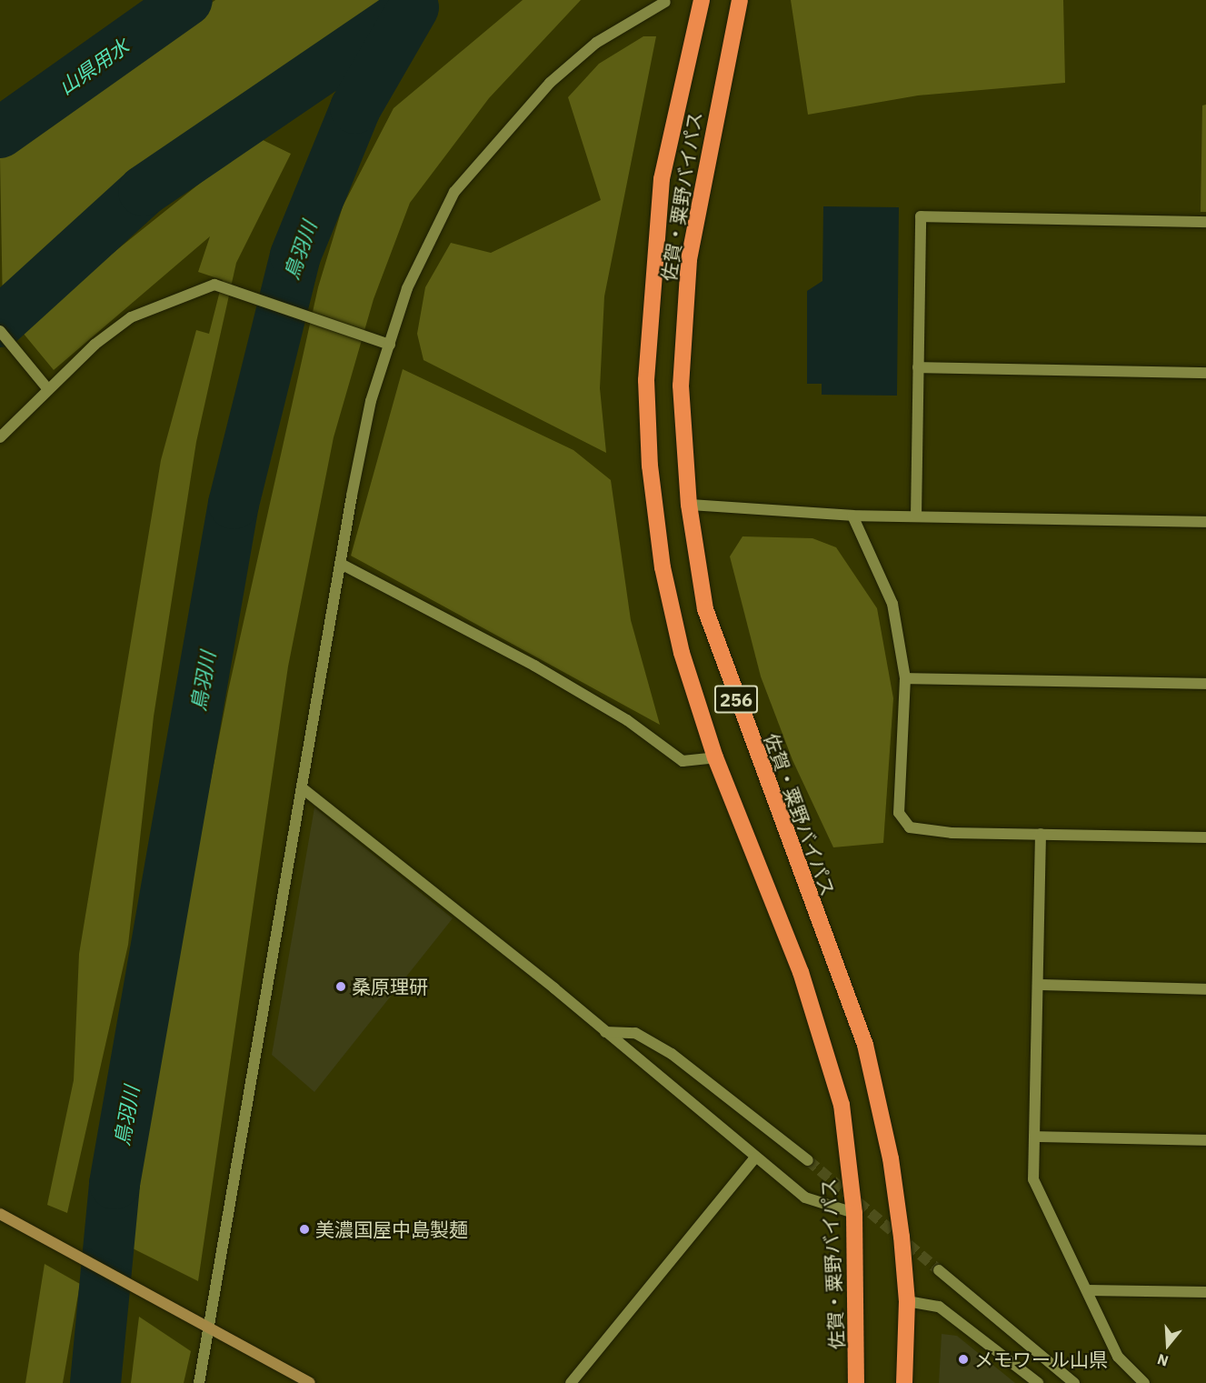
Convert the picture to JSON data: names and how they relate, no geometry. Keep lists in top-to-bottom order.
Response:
{
  "streets": {
    "highway": ["佐賀・粟野バイパス", "256"]
  },
  "water": ["山県用水", "鳥羽川"],
  "places": ["桑原理研", "美濃国屋中島製麺", "メモワール山県"],
  "north": "bottom"
}
